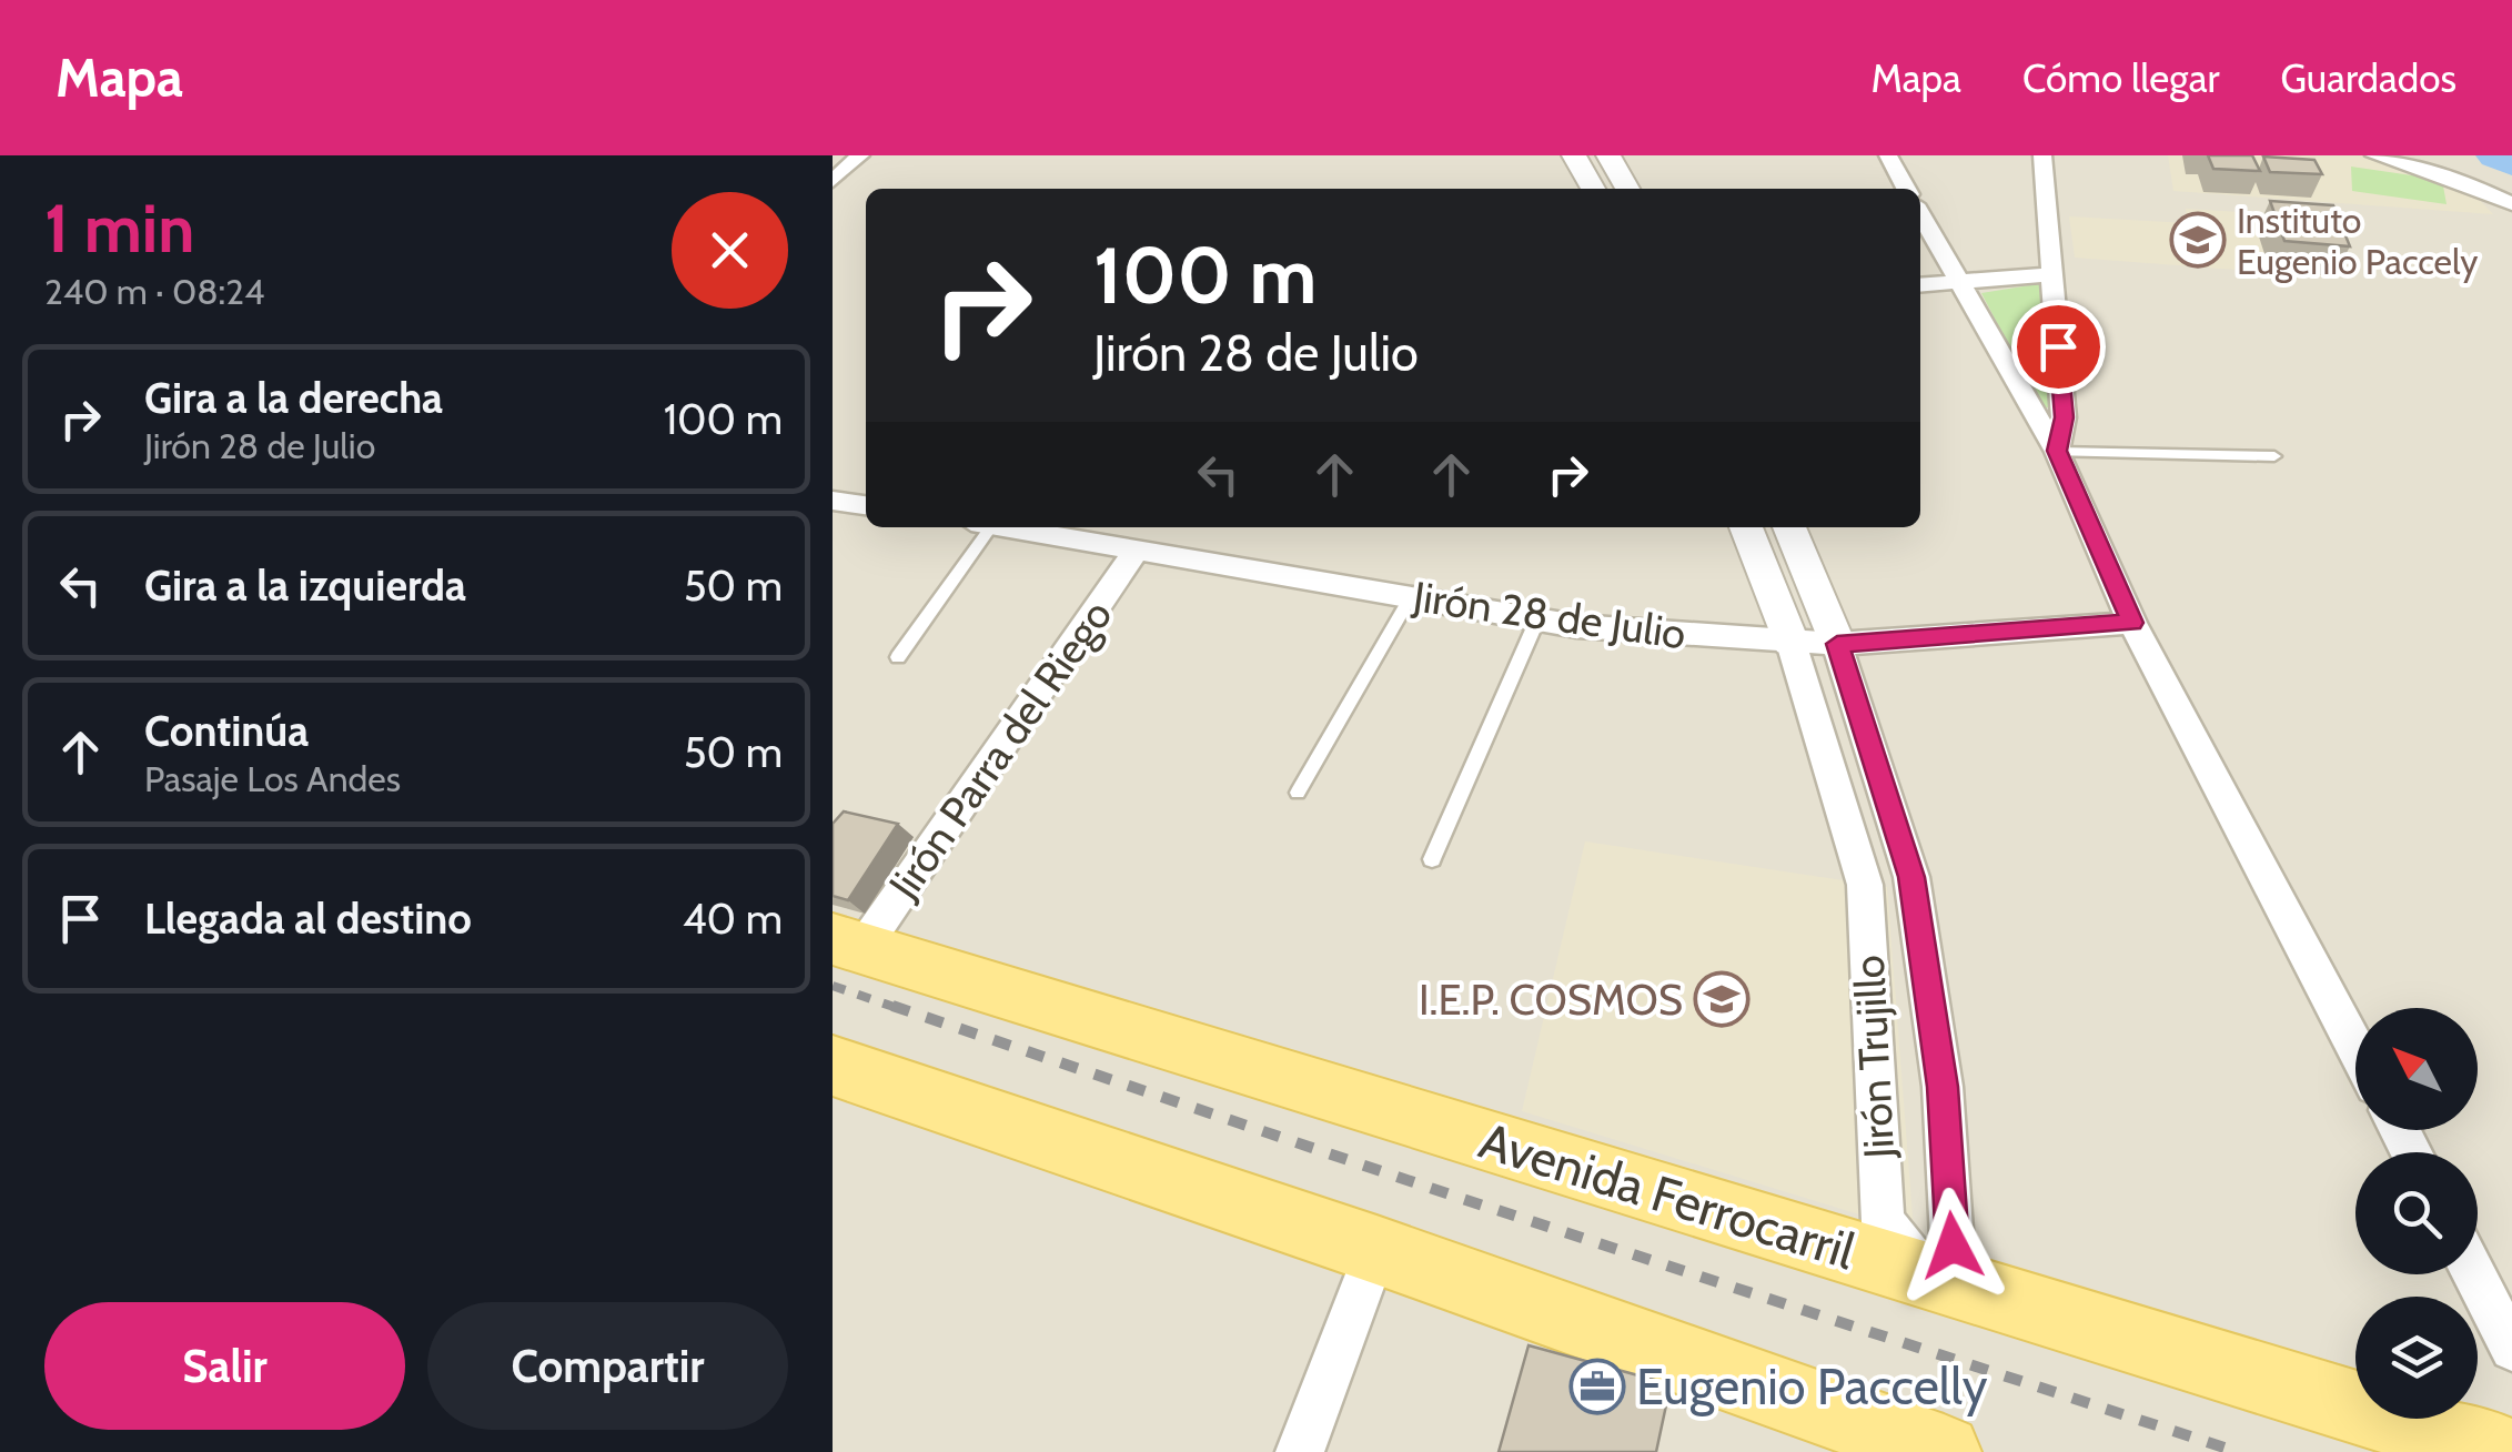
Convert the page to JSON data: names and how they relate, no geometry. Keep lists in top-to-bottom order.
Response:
{
  "streets": {
    "main road": ["Avenida Ferrocarril"],
    "street": ["Jirón 28 de Julio", "Jirón Parra del Riego", "Jirón Trujillo"]
  },
  "crossings": [
    ["Jirón 28 de Julio", "Jirón Parra del Riego"],
    ["Jirón 28 de Julio", "Jirón Trujillo"],
    ["Jirón Parra del Riego", "Avenida Ferrocarril"],
    ["Jirón Trujillo", "Avenida Ferrocarril"]
  ],
  "places": {
    "school or university": ["Instituto Eugenio Paccely", "I.E.P. COSMOS"],
    "office": ["Eugenio Paccelly"]
  },
  "north": "top left",
  "page": {
    "header": "Mapa",
    "nav": ["Mapa", "Cómo llegar", "Guardados"],
    "heading": ["1 min", "240 m · 08:24"],
    "turn": ["100 m", "Jirón 28 de Julio"],
    "list": [
      {
        "name": "Gira a la derecha",
        "note": "Jirón 28 de Julio",
        "value": "100 m"
      },
      {
        "name": "Gira a la izquierda",
        "value": "50 m"
      },
      {
        "name": "Continúa",
        "note": "Pasaje Los Andes",
        "value": "50 m"
      },
      {
        "name": "Llegada al destino",
        "value": "40 m"
      }
    ],
    "buttons": ["Salir", "Compartir"]
  }
}
